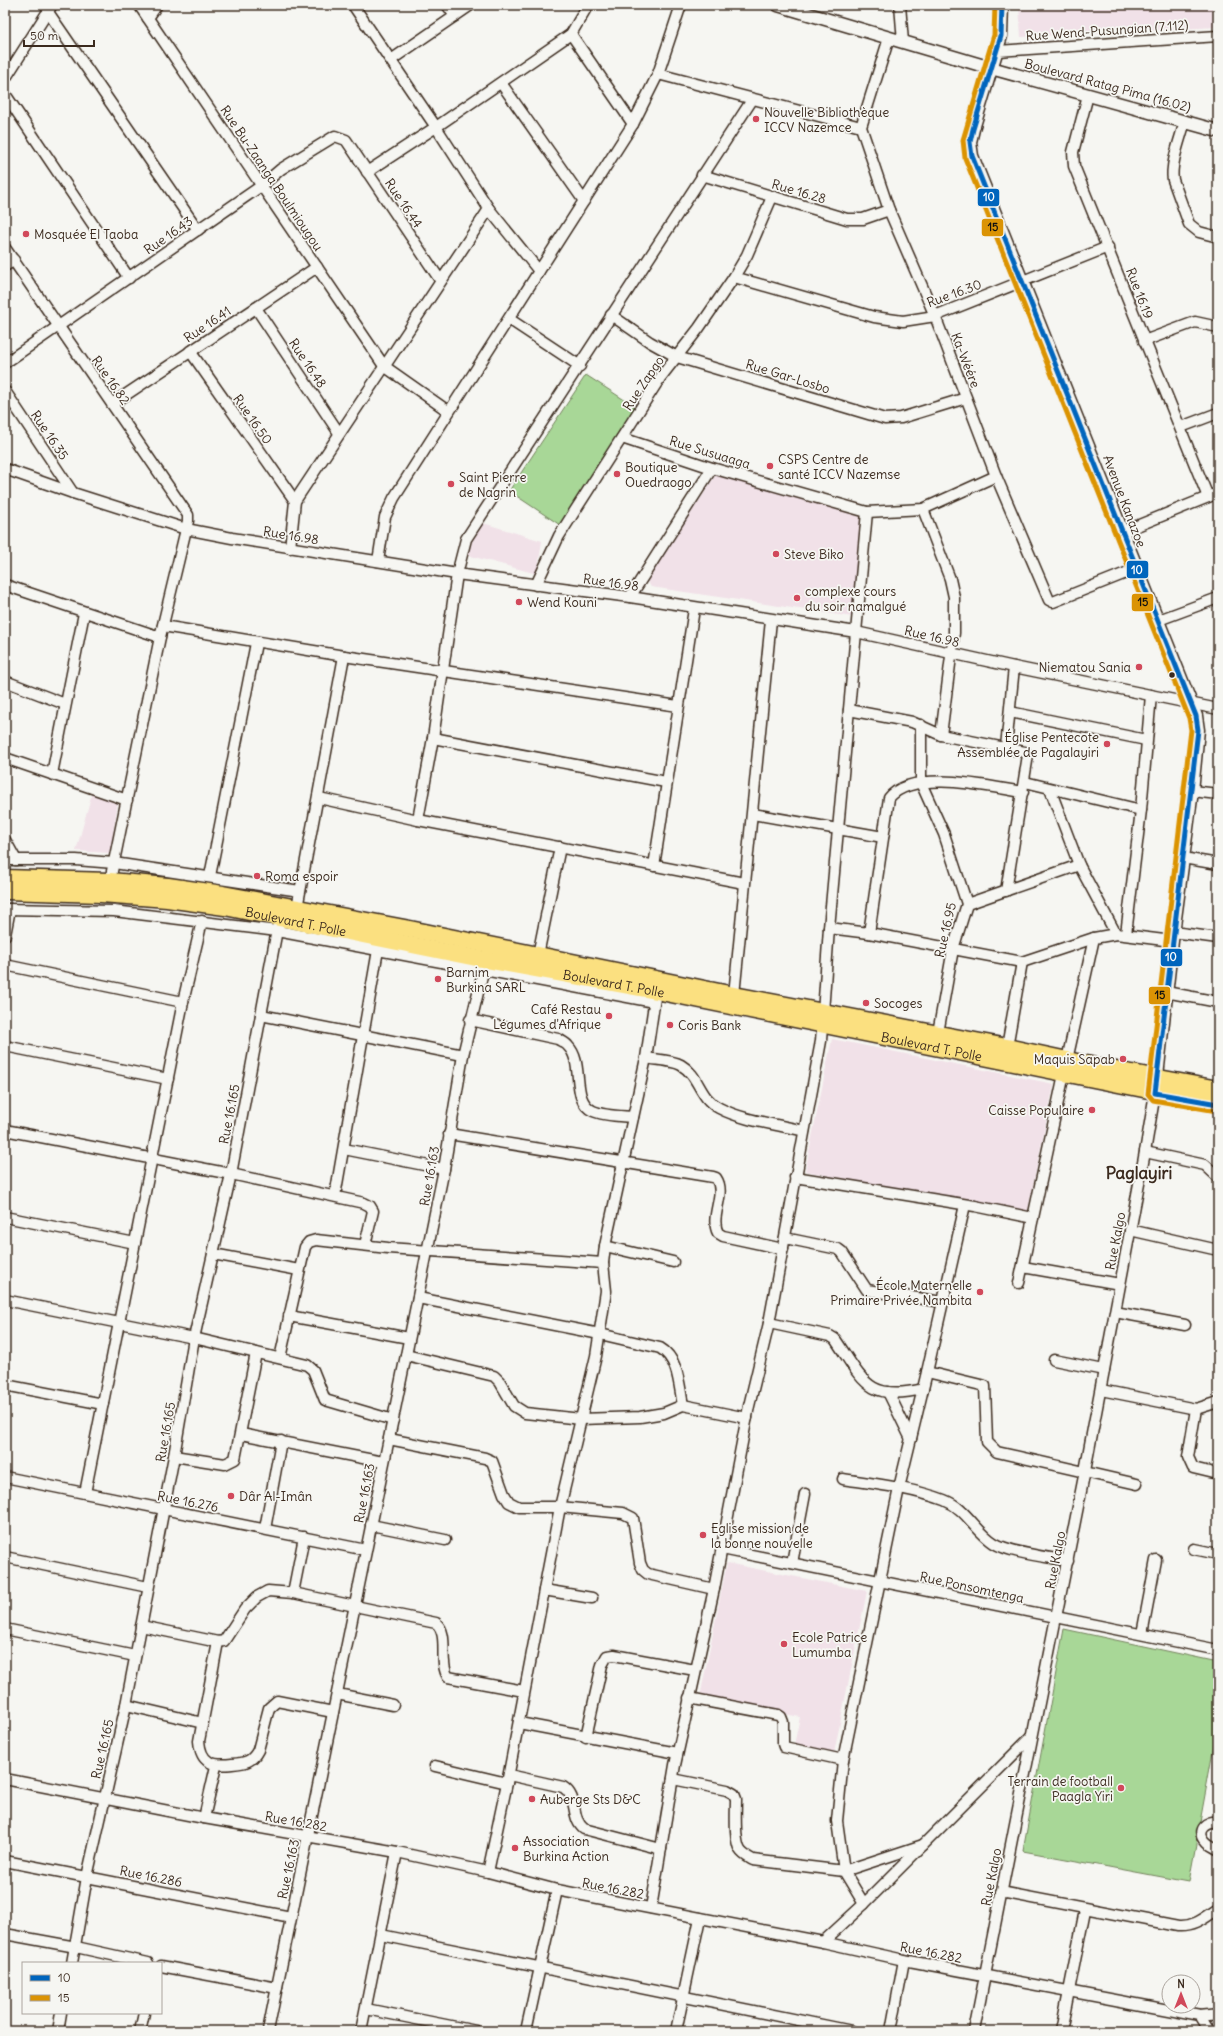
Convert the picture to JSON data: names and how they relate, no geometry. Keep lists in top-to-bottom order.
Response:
{
  "streets": {
    "highway": ["Boulevard T. Polle"],
    "street": [
      "Rue Wend-Pusungian (7.112)",
      "Boulevard Ratag Pima (16.02)",
      "Rue Bu-Zaanga Boulmiougou",
      "Rue 16.28",
      "Rue 16.44",
      "Rue 16.43",
      "Rue 16.30",
      "Rue 16.19",
      "Rue 16.41",
      "Ka-Wéére",
      "Rue 16.48",
      "Rue Gar-Losbo",
      "Rue 16.82",
      "Rue Zapgo",
      "Rue 16.50",
      "Rue 16.35",
      "Rue Susuaaga",
      "Avenue Kanazoe",
      "Rue 16.98",
      "Rue 16.95",
      "Rue 16.165",
      "Rue 16.163",
      "Rue Kalgo",
      "Rue 16.276",
      "Rue Ponsomtenga",
      "Rue 16.282",
      "Rue 16.286"
    ]
  },
  "crossings": [
    ["Rue Wend-Pusungian (7.112)", "Avenue Kanazoe"],
    ["Boulevard Ratag Pima (16.02)", "Rue 16.19"],
    ["Boulevard Ratag Pima (16.02)", "Avenue Kanazoe"],
    ["Rue Bu-Zaanga Boulmiougou", "Rue 16.43"],
    ["Rue Bu-Zaanga Boulmiougou", "Rue 16.41"],
    ["Rue 16.28", "Ka-Wéére"],
    ["Rue 16.28", "Rue Zapgo"],
    ["Rue 16.44", "Rue 16.43"],
    ["Rue 16.43", "Rue 16.82"],
    ["Rue 16.30", "Rue 16.19"],
    ["Rue 16.30", "Ka-Wéére"],
    ["Rue 16.30", "Rue Zapgo"],
    ["Rue 16.30", "Avenue Kanazoe"],
    ["Rue 16.41", "Rue 16.48"],
    ["Rue 16.41", "Rue 16.82"],
    ["Rue 16.41", "Rue 16.50"],
    ["Ka-Wéére", "Rue Gar-Losbo"],
    ["Ka-Wéére", "Rue Susuaaga"],
    ["Ka-Wéére", "Avenue Kanazoe"],
    ["Rue Gar-Losbo", "Rue Zapgo"],
    ["Rue 16.82", "Rue 16.98"],
    ["Rue 16.82", "Boulevard T. Polle"],
    ["Rue Zapgo", "Rue Susuaaga"],
    ["Rue Zapgo", "Rue 16.98"],
    ["Rue 16.35", "Rue 16.98"],
    ["Avenue Kanazoe", "Rue 16.98"],
    ["Avenue Kanazoe", "Boulevard T. Polle"],
    ["Avenue Kanazoe", "Rue Kalgo"],
    ["Boulevard T. Polle", "Rue 16.95"],
    ["Boulevard T. Polle", "Rue 16.165"],
    ["Boulevard T. Polle", "Rue 16.163"],
    ["Boulevard T. Polle", "Rue Kalgo"],
    ["Rue 16.165", "Rue 16.276"],
    ["Rue 16.165", "Rue 16.282"],
    ["Rue 16.165", "Rue 16.286"],
    ["Rue 16.163", "Rue 16.276"],
    ["Rue 16.163", "Rue 16.282"],
    ["Rue 16.163", "Rue 16.286"],
    ["Rue Kalgo", "Rue Ponsomtenga"],
    ["Rue Kalgo", "Rue 16.282"]
  ],
  "districts": ["Paglayiri"],
  "places": [
    "Nouvelle Bibliothèque ICCV Nazemce",
    "Mosquée El Taoba",
    "CSPS Centre de santé ICCV Nazemse",
    "Boutique Ouedraogo",
    "Saint Pierre de Nagrin",
    "Steve Biko",
    "complexe cours du soir namalgué",
    "Wend Kouni",
    "Niematou Sania",
    "Église Pentecote Assemblée de Pagalayiri",
    "Roma espoir",
    "Barnim Burkina SARL",
    "Socoges",
    "Café Restau Légumes d'Afrique",
    "Coris Bank",
    "Maquis Sapab",
    "Caisse Populaire",
    "École Maternelle Primaire Privée Nambita",
    "Dâr Al-Imân",
    "Eglise mission de la bonne nouvelle",
    "Ecole Patrice Lumumba",
    "Terrain de football Paagla Yiri",
    "Auberge Sts D&C",
    "Association Burkina Action"
  ],
  "lines": ["transit line 10", "transit line 15"],
  "legend": ["10", "15"],
  "scale_bar": "50 m",
  "north": "top"
}
